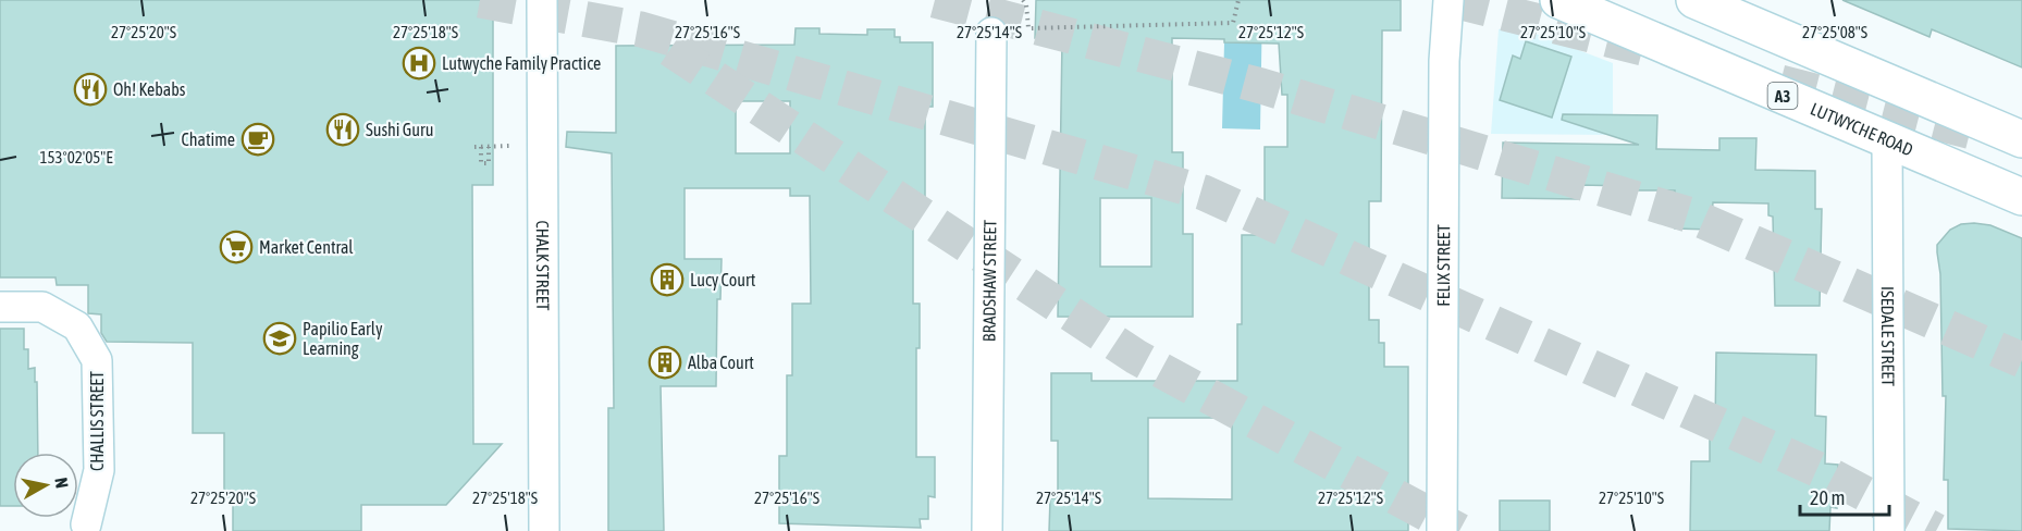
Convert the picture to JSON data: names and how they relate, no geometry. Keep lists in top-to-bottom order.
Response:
{
  "streets": {
    "highway": ["A3", "LUTWYCHE ROAD"],
    "street": [
      "CHALK STREET",
      "FELIX STREET",
      "BRADSHAW STREET",
      "ISEDALE STREET",
      "CHALLIS STREET"
    ]
  },
  "crossings": [
    ["LUTWYCHE ROAD", "ISEDALE STREET"]
  ],
  "places": {
    "hospital": ["Lutwyche Family Practice"],
    "restaurant": ["Oh! Kebabs", "Sushi Guru"],
    "cafe": ["Chatime"],
    "supermarket": ["Market Central"],
    "building": ["Lucy Court", "Alba Court"],
    "school or university": ["Papilio Early Learning"]
  },
  "scale_bar": "20 m",
  "north": "right",
  "coordinates": [
    "27°25'20\"S",
    "27°25'18\"S",
    "27°25'16\"S",
    "27°25'14\"S",
    "27°25'12\"S",
    "27°25'10\"S",
    "27°25'08\"S",
    "153°02'05\"E"
  ]
}
